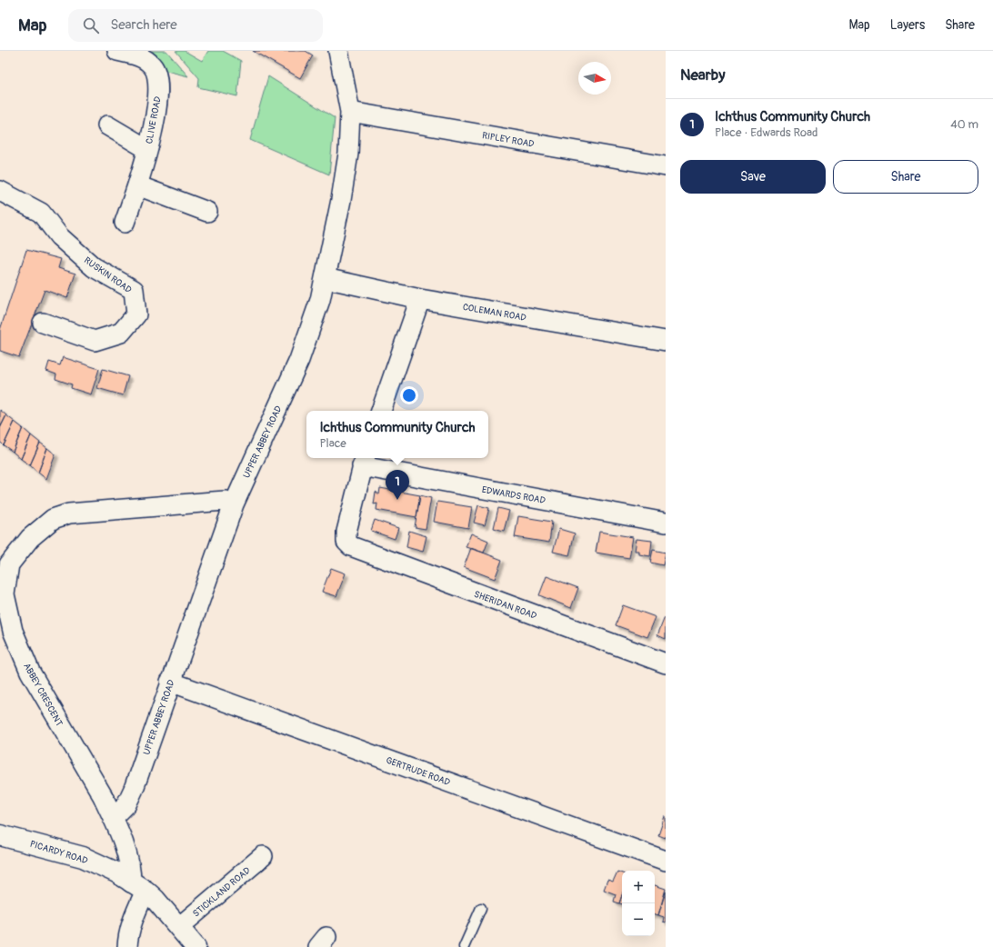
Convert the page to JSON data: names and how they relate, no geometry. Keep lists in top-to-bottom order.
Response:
{
  "streets": {
    "main road": ["PICARDY ROAD"],
    "street": [
      "CLIVE ROAD",
      "RIPLEY ROAD",
      "RUSKIN ROAD",
      "COLEMAN ROAD",
      "UPPER ABBEY ROAD",
      "EDWARDS ROAD",
      "SHERIDAN ROAD",
      "ABBEY CRESCENT",
      "GERTRUDE ROAD",
      "STICKLAND ROAD"
    ]
  },
  "crossings": [
    ["RIPLEY ROAD", "UPPER ABBEY ROAD"],
    ["COLEMAN ROAD", "UPPER ABBEY ROAD"],
    ["UPPER ABBEY ROAD", "ABBEY CRESCENT"],
    ["UPPER ABBEY ROAD", "GERTRUDE ROAD"],
    ["EDWARDS ROAD", "SHERIDAN ROAD"],
    ["ABBEY CRESCENT", "PICARDY ROAD"],
    ["PICARDY ROAD", "STICKLAND ROAD"]
  ],
  "north": "right",
  "page": {
    "header": "Map",
    "search": "Search here",
    "nav": ["Map", "Layers", "Share"],
    "heading": "Nearby",
    "list": [
      {
        "mark": "1",
        "name": "Ichthus Community Church",
        "note": "Place · Edwards Road",
        "value": "40 m"
      }
    ],
    "buttons": ["Save", "Share"],
    "popup": ["Ichthus Community Church", "Place"],
    "pins": "1",
    "map_buttons": ["+", "−"]
  }
}
